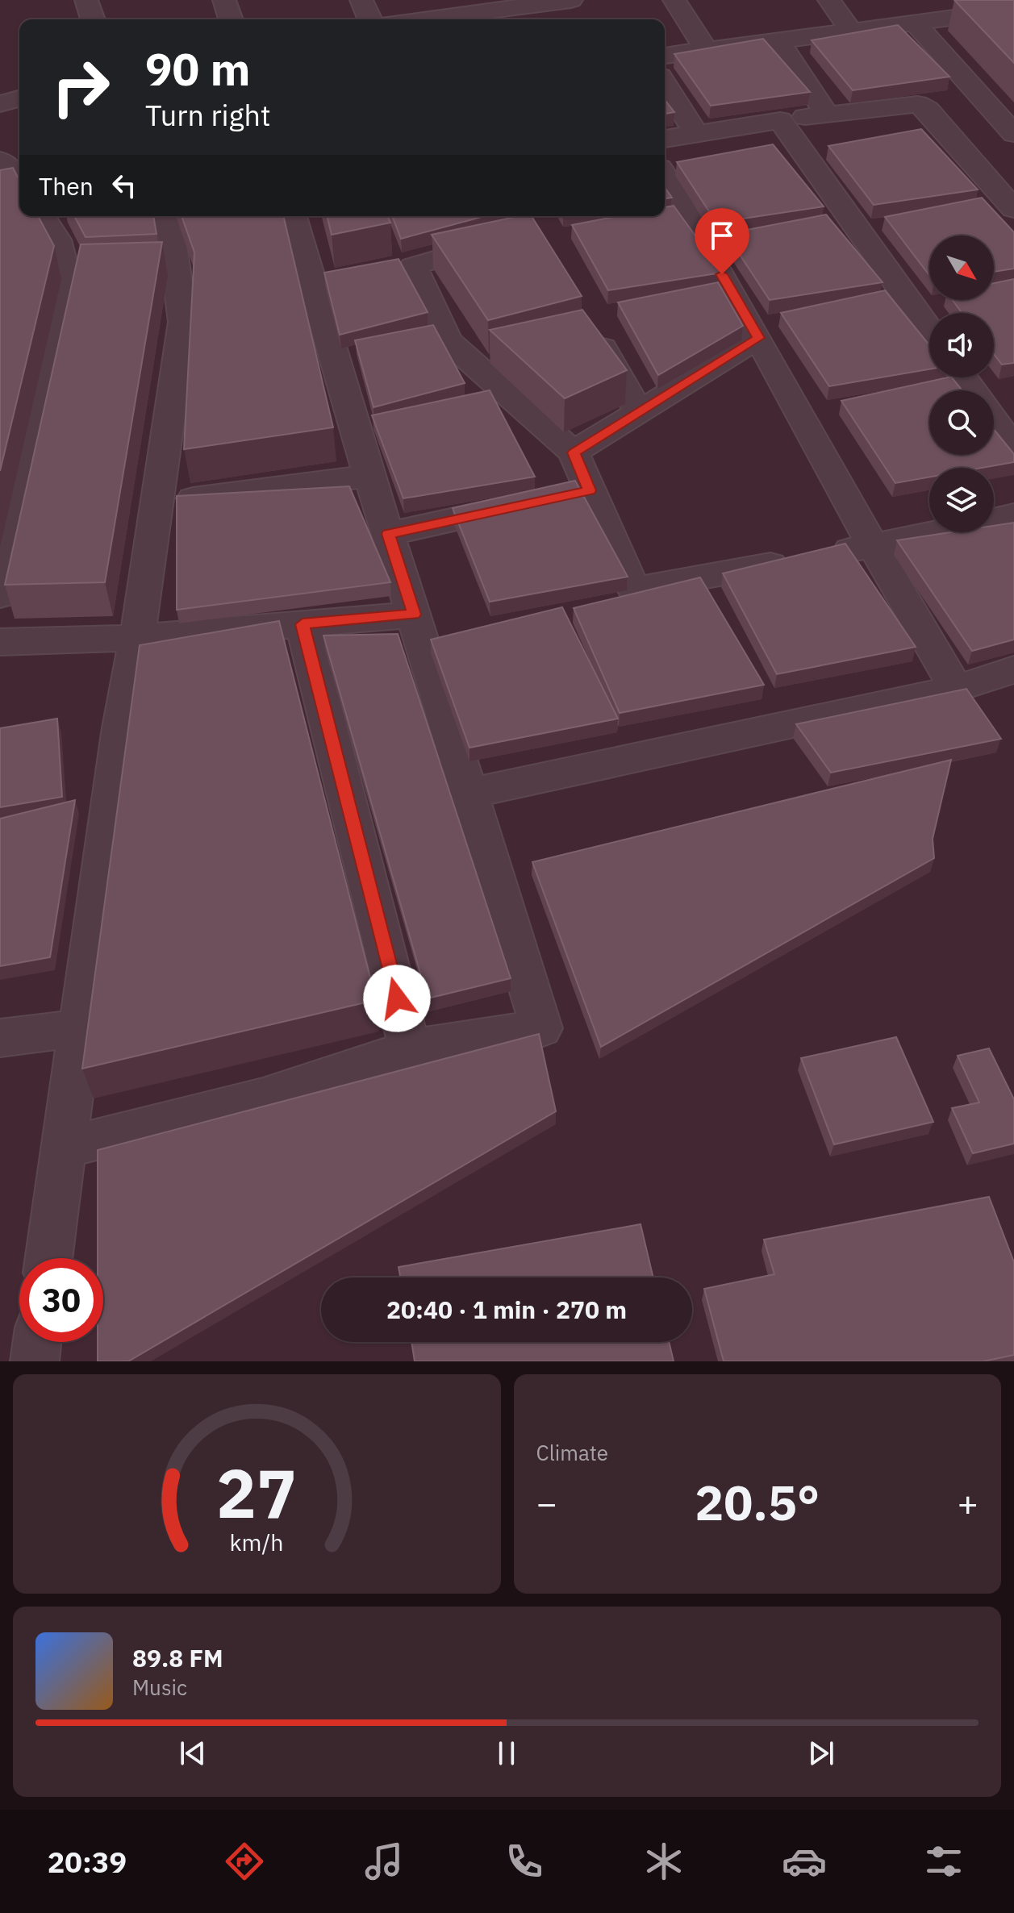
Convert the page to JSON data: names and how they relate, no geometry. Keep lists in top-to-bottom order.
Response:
{
  "north": "bottom right",
  "page": {
    "turn": ["90 m", "Turn right"],
    "then": "Then",
    "limit": "30",
    "trip": "20:40 · 1 min · 270 m",
    "tile": "Climate",
    "heat": ["−", "20.5°", "+"],
    "song": ["89.8 FM", "Music"],
    "tabs": "20:39",
    "gauge": ["27", "km/h"]
  }
}
